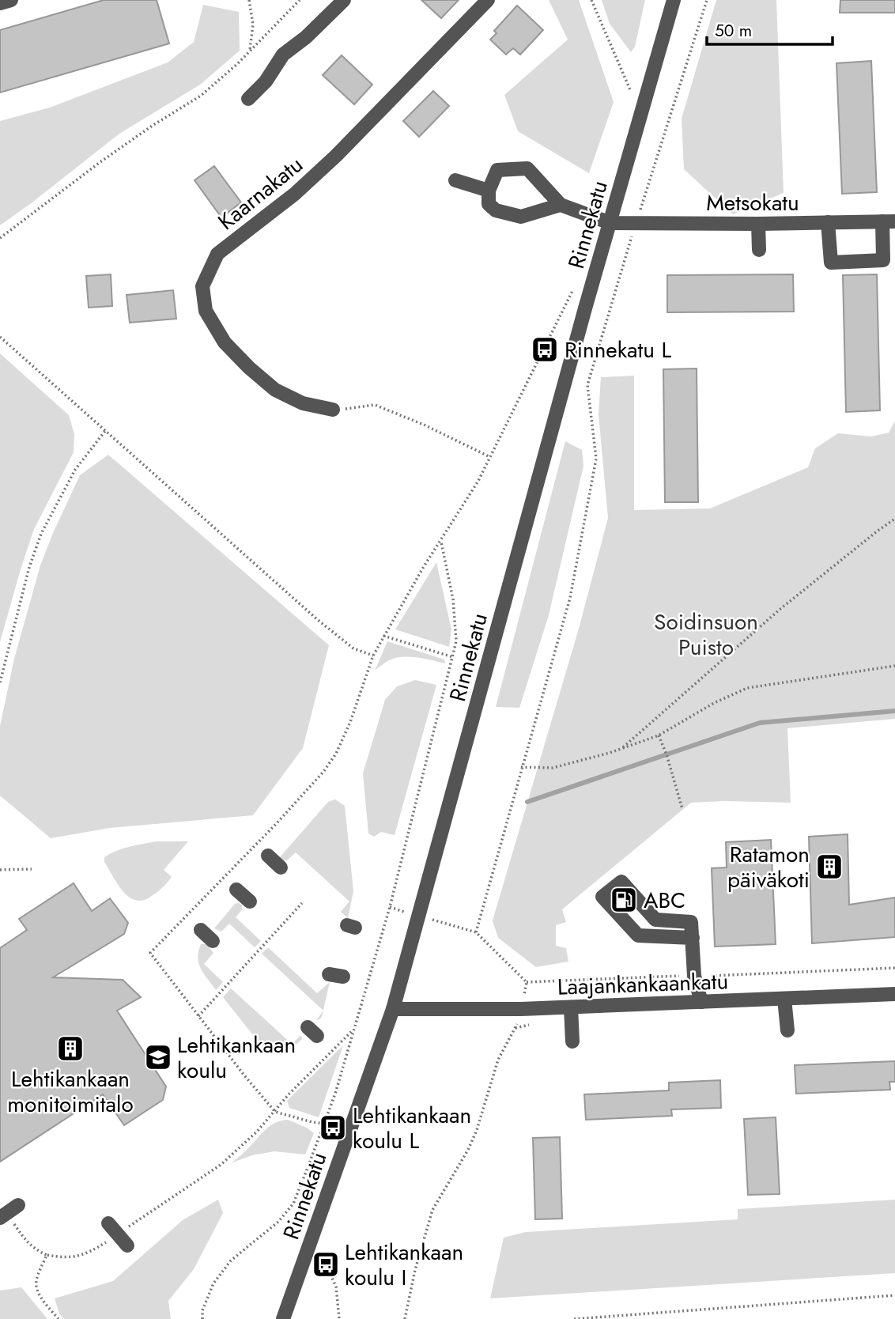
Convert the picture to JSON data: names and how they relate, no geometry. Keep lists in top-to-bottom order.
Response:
{
  "streets": {
    "street": [
      "Kaarnakatu",
      "Metsokatu",
      "Rinnekatu",
      "Laajankankaankatu"
    ]
  },
  "crossings": [
    ["Metsokatu", "Rinnekatu"],
    ["Rinnekatu", "Laajankankaankatu"]
  ],
  "parks": ["Soidinsuon Puisto"],
  "places": {
    "bus stop": ["Rinnekatu L", "Lehtikankaan koulu L", "Lehtikankaan koulu I"],
    "building": ["Ratamon päiväkoti", "Lehtikankaan monitoimitalo"],
    "fuel station": ["ABC"],
    "school or university": ["Lehtikankaan koulu"]
  },
  "scale_bar": "50 m"
}
